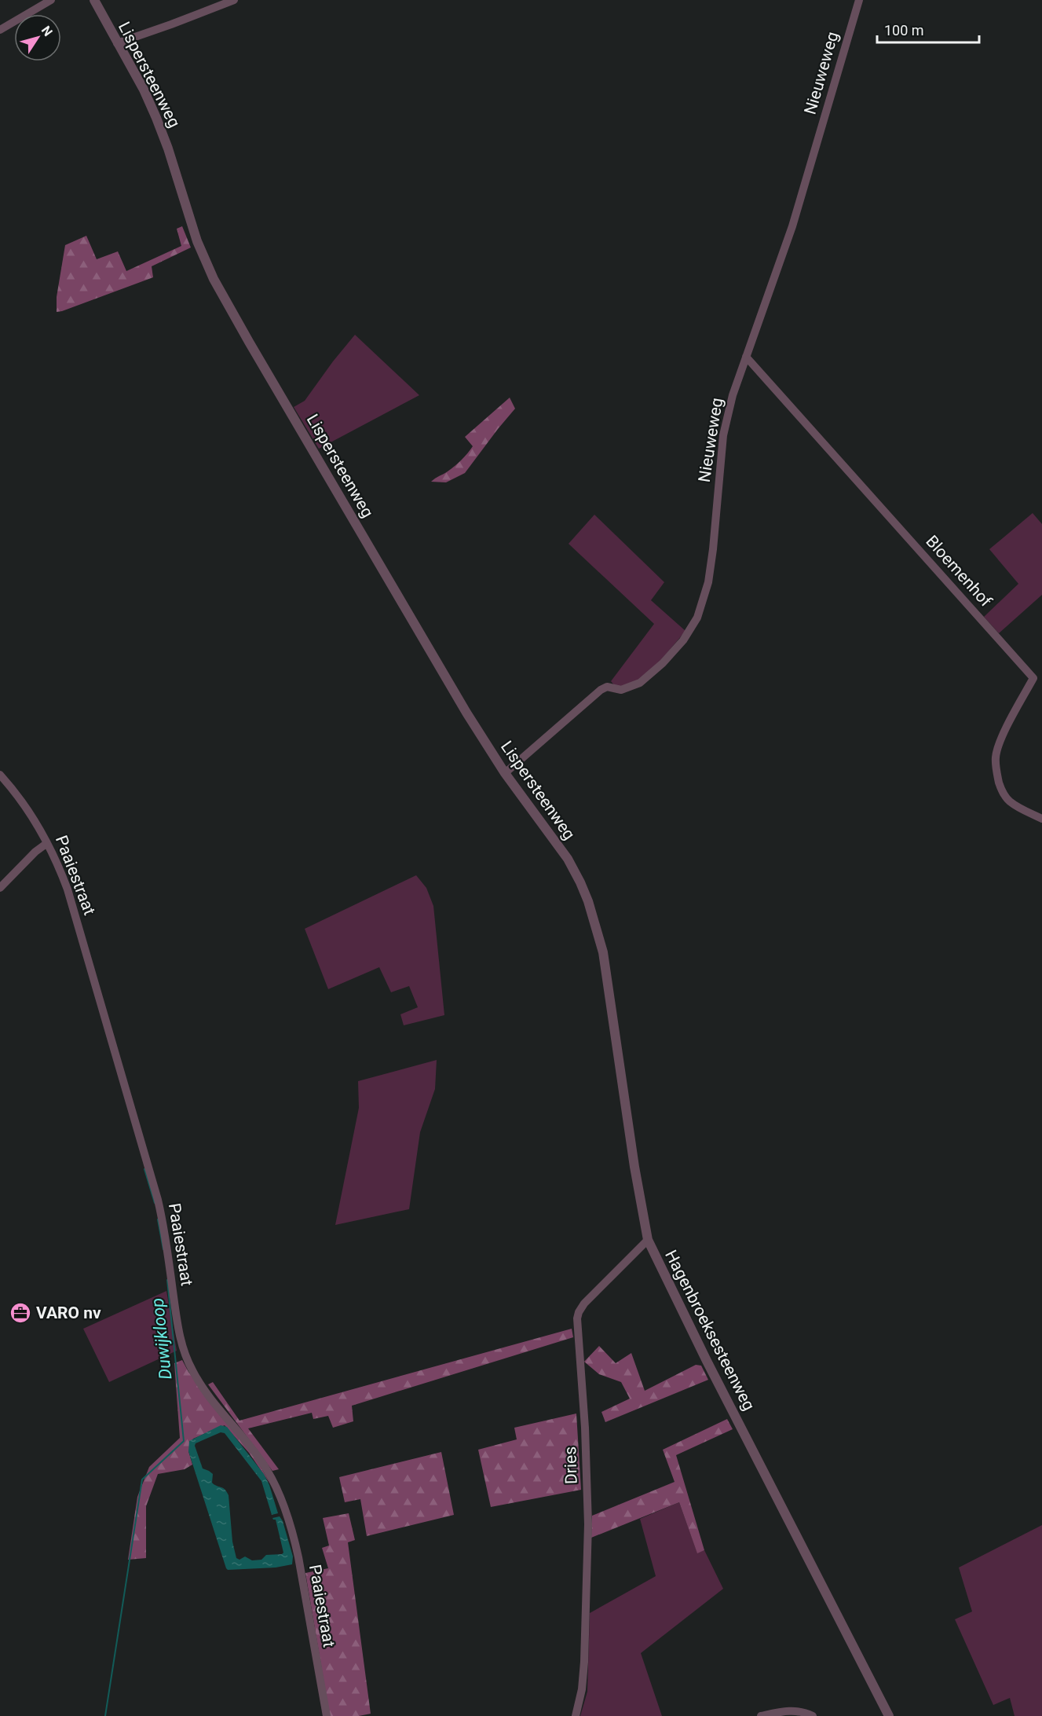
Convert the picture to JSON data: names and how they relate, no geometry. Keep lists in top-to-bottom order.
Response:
{
  "streets": {
    "street": [
      "Nieuweweg",
      "Lispersteenweg",
      "Bloemenhof",
      "Paaiestraat",
      "Hagenbroeksesteenweg",
      "Dries"
    ]
  },
  "crossings": [
    ["Nieuweweg", "Lispersteenweg"],
    ["Nieuweweg", "Bloemenhof"],
    ["Lispersteenweg", "Hagenbroeksesteenweg"],
    ["Hagenbroeksesteenweg", "Dries"]
  ],
  "water": ["Duwijkloop"],
  "places": {
    "office": ["VARO nv"]
  },
  "scale_bar": "100 m",
  "north": "top right"
}
